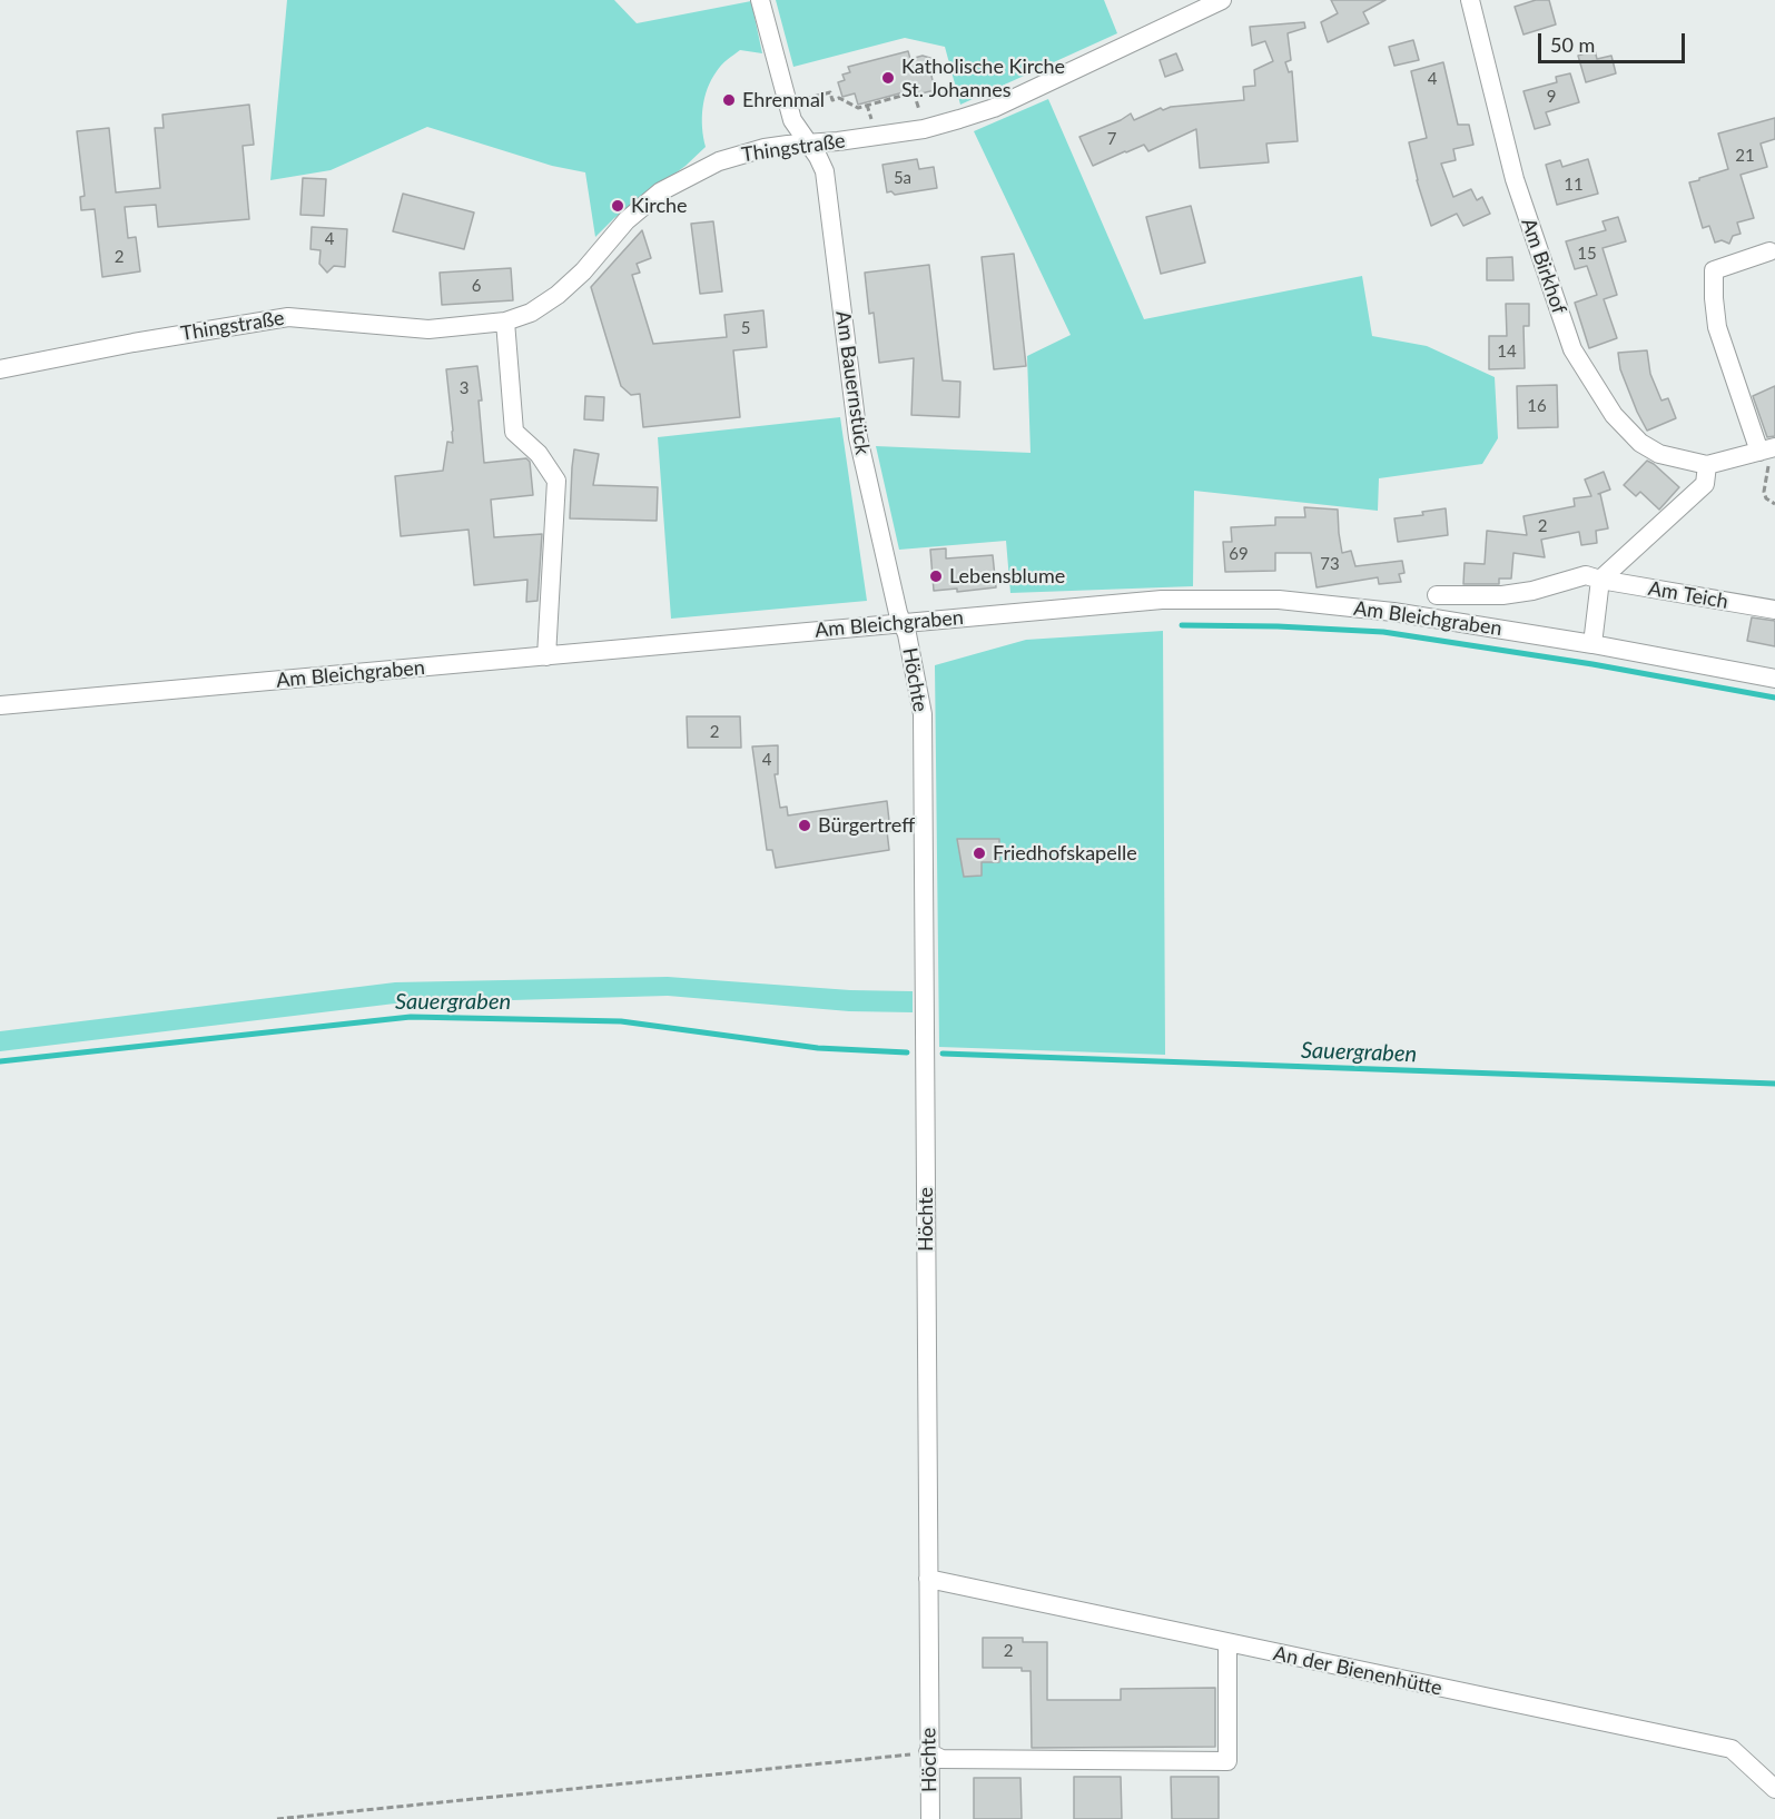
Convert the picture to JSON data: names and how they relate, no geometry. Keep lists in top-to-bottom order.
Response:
{
  "streets": {
    "street": [
      "Thingstraße",
      "Am Birkhof",
      "Am Bauernstück",
      "Am Teich",
      "Am Bleichgraben",
      "Höchte",
      "An der Bienenhütte"
    ]
  },
  "crossings": [
    ["Thingstraße", "Am Bauernstück"],
    ["Am Bauernstück", "Am Bleichgraben"],
    ["Am Bauernstück", "Höchte"],
    ["Am Bleichgraben", "Höchte"],
    ["Höchte", "An der Bienenhütte"]
  ],
  "water": ["Sauergraben"],
  "places": [
    "Katholische Kirche St. Johannes",
    "Ehrenmal",
    "Kirche",
    "Lebensblume",
    "Bürgertreff",
    "Friedhofskapelle"
  ],
  "house_numbers": [
    "4",
    "9",
    "7",
    "21",
    "5a",
    "11",
    "4",
    "15",
    "2",
    "6",
    "5",
    "14",
    "3",
    "16",
    "2",
    "69",
    "73",
    "2",
    "4",
    "2"
  ],
  "scale_bar": "50 m"
}
